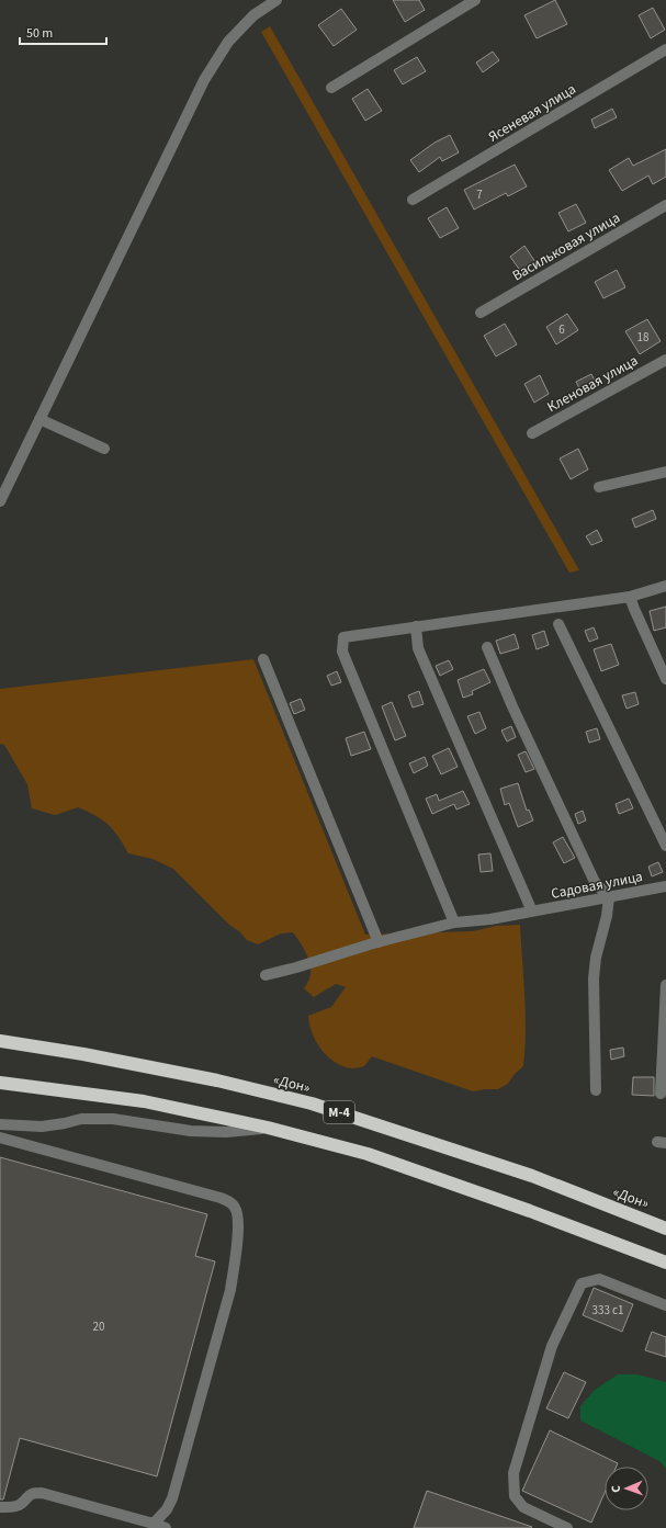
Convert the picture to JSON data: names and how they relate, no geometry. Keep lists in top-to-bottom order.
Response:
{
  "streets": {
    "highway": ["«Дон»", "М-4"],
    "street": [
      "Ясеневая улица",
      "Васильковая улица",
      "Кленовая улица",
      "Садовая улица"
    ]
  },
  "house_numbers": [
    "7",
    "6",
    "18",
    "333 с1",
    "20"
  ],
  "scale_bar": "50 m",
  "north": "left"
}
